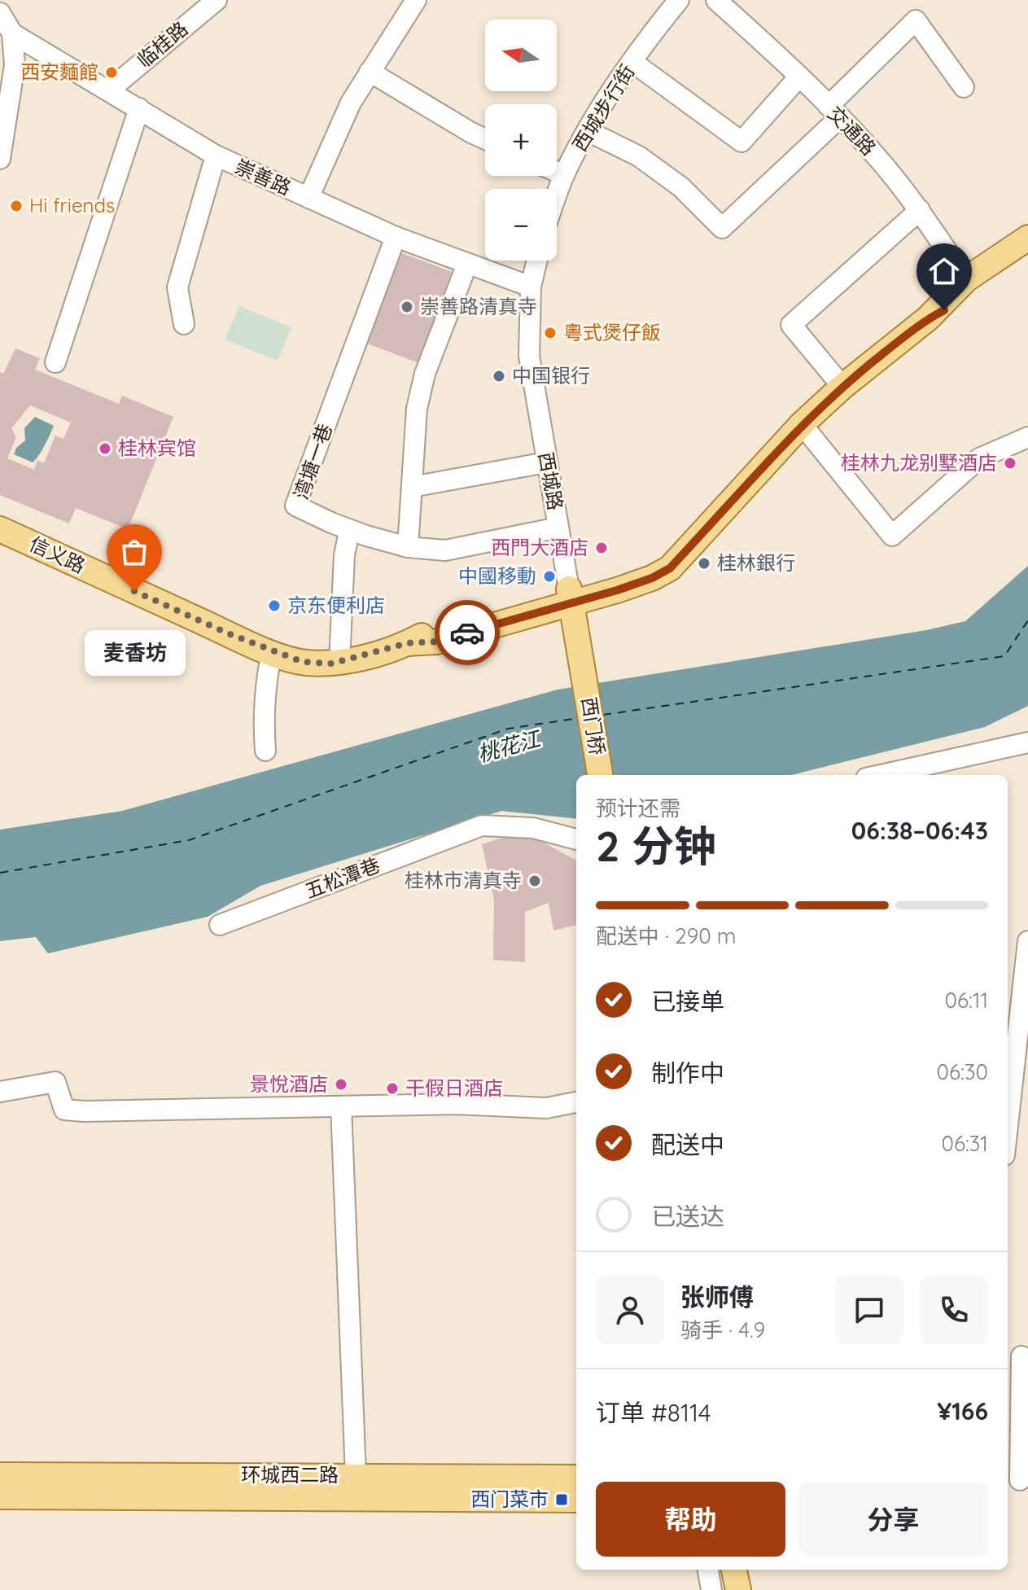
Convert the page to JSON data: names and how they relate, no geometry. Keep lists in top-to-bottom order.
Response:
{
  "streets": {
    "main road": [
      "西城路",
      "信义路",
      "西门桥",
      "环城西二路"
    ],
    "street": [
      "临桂路",
      "西城步行街",
      "交通路",
      "崇善路",
      "湾塘一巷",
      "五松潭巷"
    ]
  },
  "crossings": [
    ["临桂路", "崇善路"],
    ["崇善路", "湾塘一巷"],
    ["崇善路", "西城路"],
    ["湾塘一巷", "西城路"],
    ["西城路", "信义路"],
    ["西城路", "西门桥"]
  ],
  "water": ["桃花江"],
  "places": {
    "other": [
      "西安麵館",
      "Hi friends",
      "崇善路清真寺",
      "粵式煲仔飯",
      "中国银行",
      "桂林宾馆",
      "桂林九龙别墅酒店",
      "西門大酒店",
      "桂林銀行",
      "中國移動",
      "麦香坊",
      "京东便利店",
      "桂林市清真寺",
      "景悅酒店",
      "干假日酒店"
    ],
    "transit": ["西门菜市"]
  },
  "north": "left",
  "page": {
    "map_buttons": ["+", "−"],
    "bubble": "麦香坊",
    "heading": ["2 分钟", "预计还需", "06:38–06:43"],
    "panel": [
      "张师傅",
      "骑手 · 4.9",
      "订单 #8114",
      "¥166"
    ],
    "bar": "配送中 · 290 m",
    "list": [
      ["已接单", "06:11"],
      ["制作中", "06:30"],
      ["配送中", "06:31"],
      "已送达"
    ],
    "buttons": ["帮助", "分享"]
  }
}
